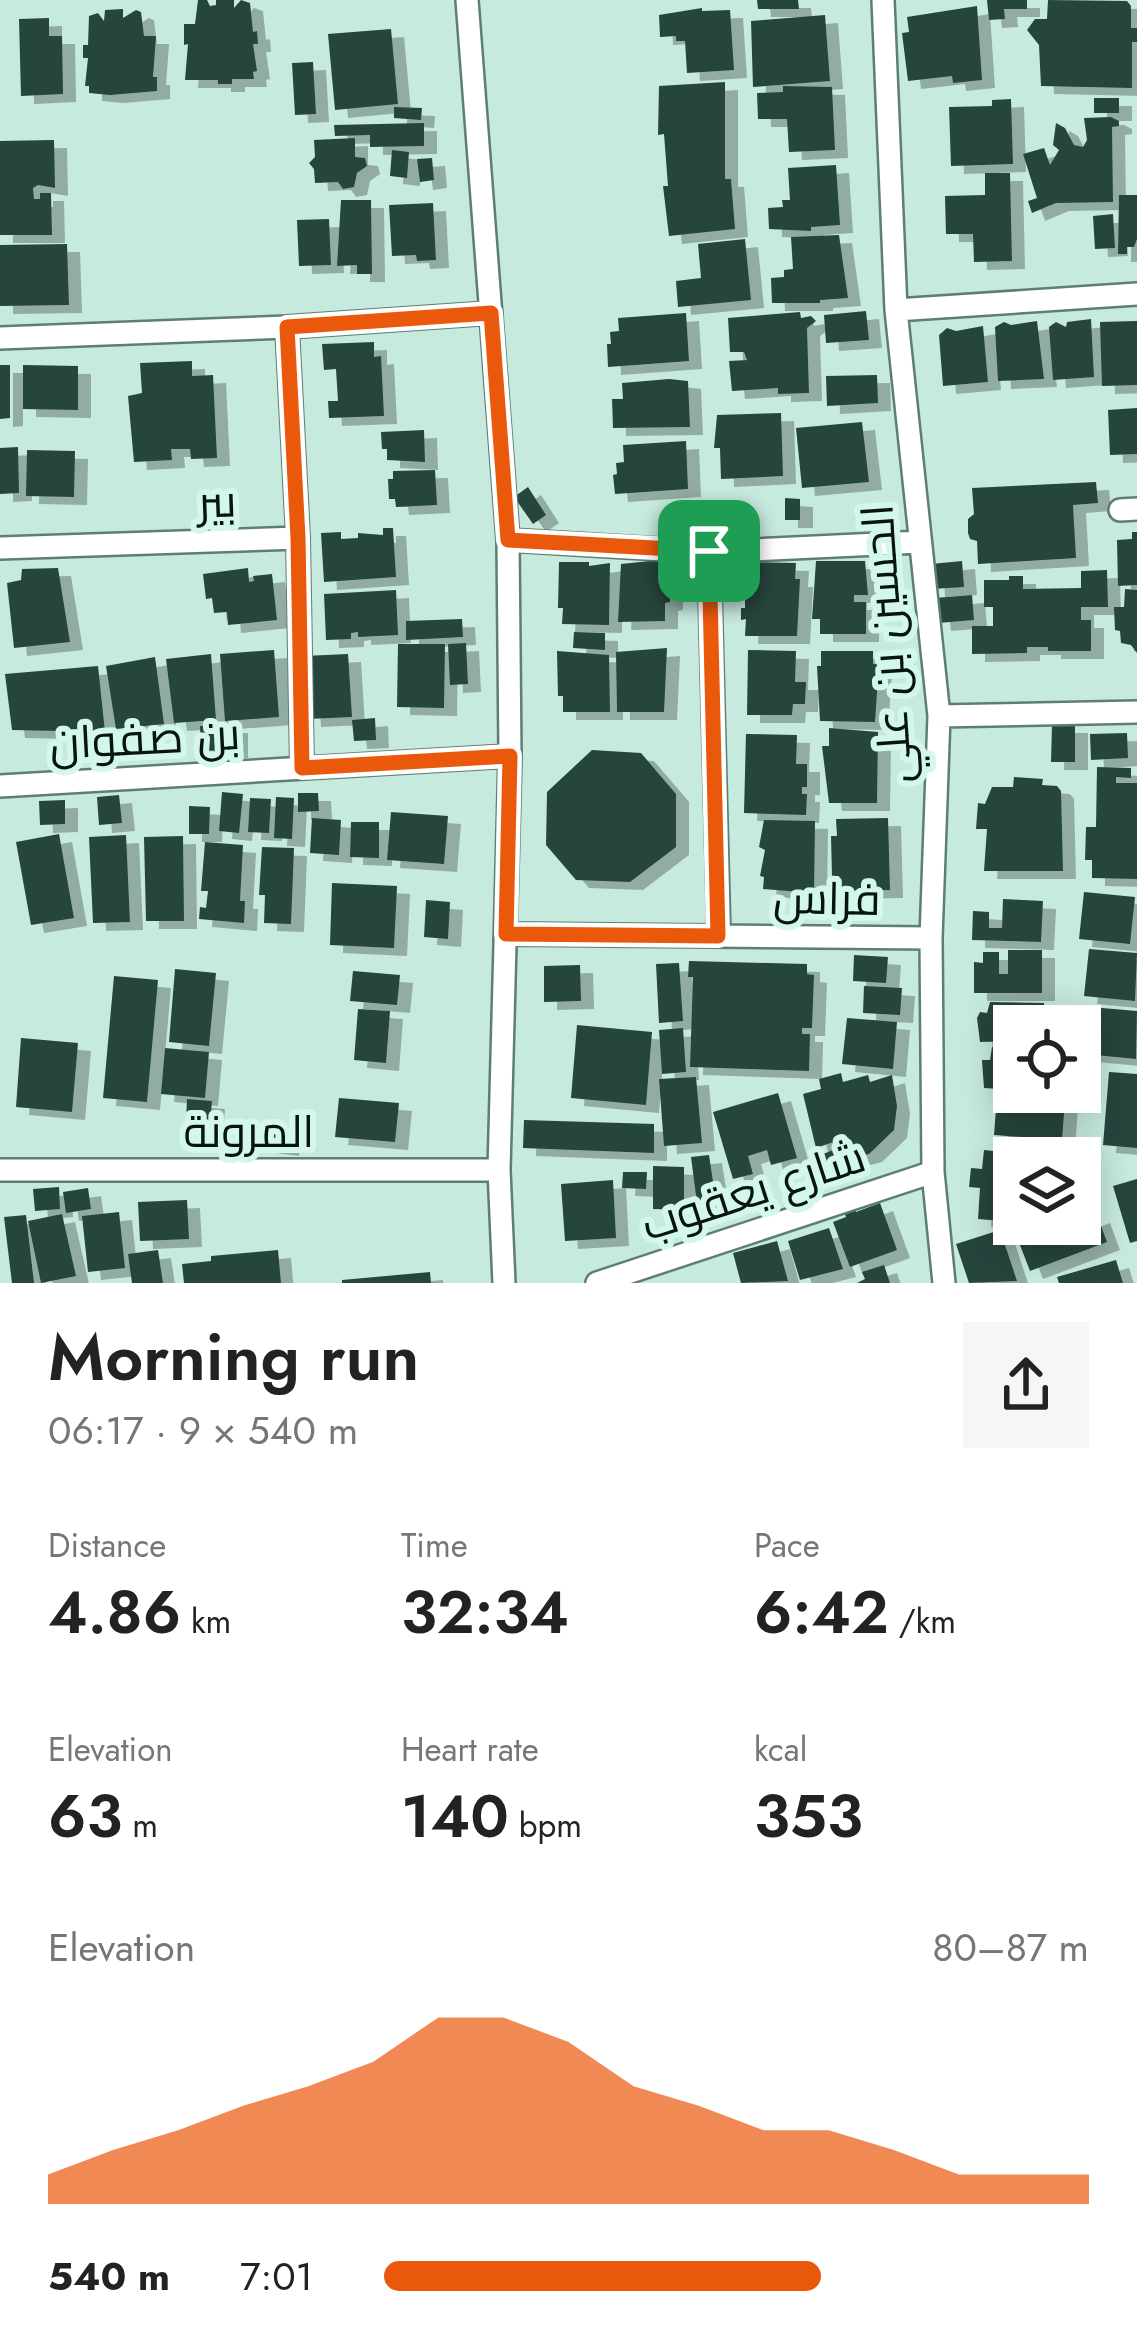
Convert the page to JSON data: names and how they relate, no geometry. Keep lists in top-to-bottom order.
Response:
{
  "streets": {
    "street": [
      "بير",
      "الحسين بن علي",
      "بن صفوان",
      "فراس",
      "المرونة",
      "شارع يعقوب"
    ]
  },
  "crossings": [
    ["الحسين بن علي", "فراس"],
    ["الحسين بن علي", "شارع يعقوب"]
  ],
  "page": {
    "heading": ["Morning run", "06:17 · 9 × 540 m"],
    "stats": [
      ["Distance", "4.86 km"],
      ["Time", "32:34"],
      ["Pace", "6:42 /km"],
      ["Elevation", "63 m"],
      ["Heart rate", "140 bpm"],
      ["kcal", "353"]
    ],
    "chart": ["Elevation", "80–87 m"],
    "list": [
      {
        "name": "540 m",
        "note": "7:01"
      }
    ]
  }
}
